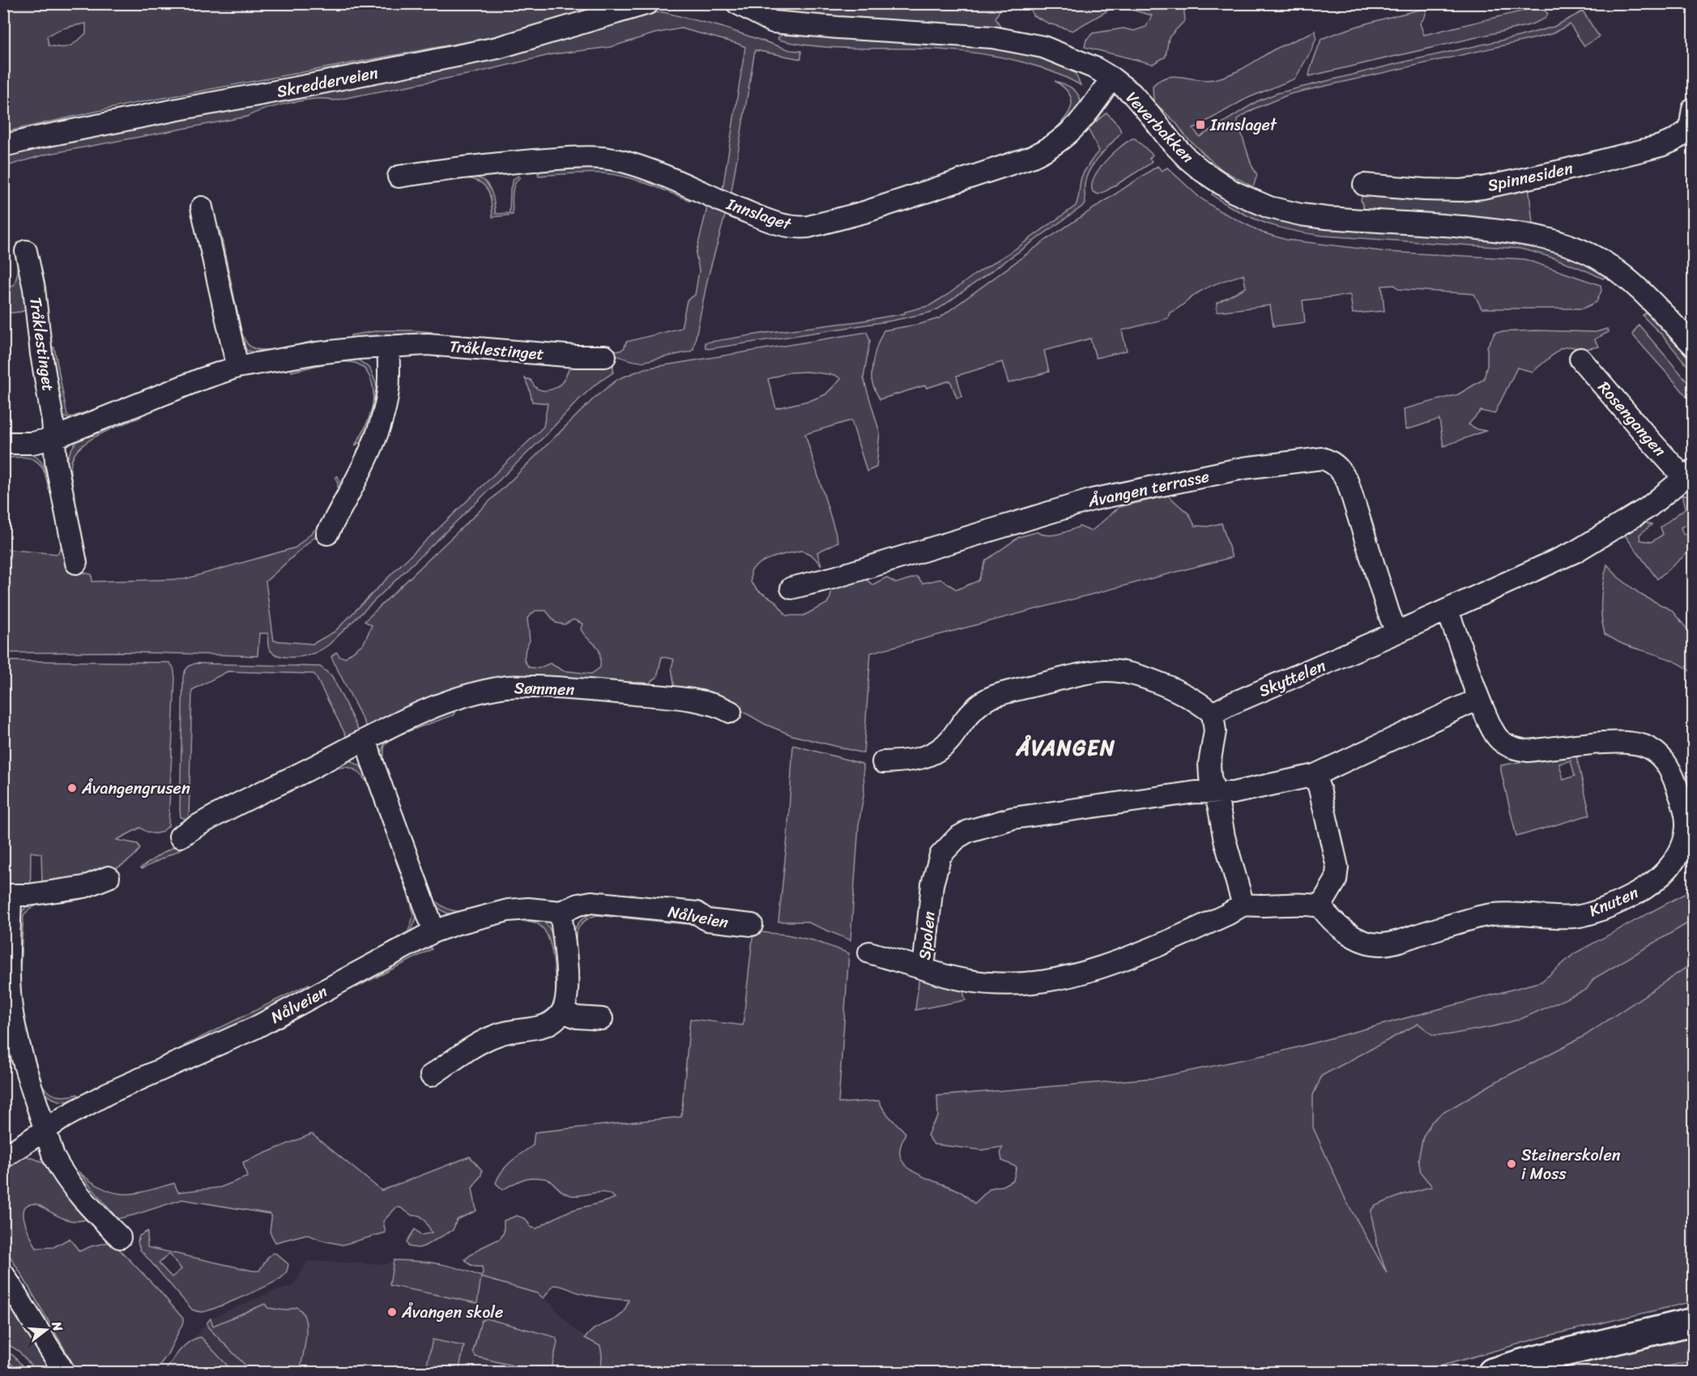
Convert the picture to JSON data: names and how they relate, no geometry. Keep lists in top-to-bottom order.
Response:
{
  "streets": {
    "street": [
      "Skredderveien",
      "Veverbakken",
      "Spinnesiden",
      "Innslaget",
      "Tråklestinget",
      "Rosengangen",
      "Åvangen terrasse",
      "Skyttelen",
      "Sømmen",
      "Knuten",
      "Nålveien",
      "Spolen"
    ]
  },
  "crossings": [
    ["Veverbakken", "Innslaget"],
    ["Rosengangen", "Skyttelen"],
    ["Åvangen terrasse", "Skyttelen"],
    ["Skyttelen", "Knuten"]
  ],
  "districts": ["ÅVANGEN"],
  "places": {
    "transit": ["Innslaget"],
    "other": ["Åvangengrusen", "Steinerskolen i Moss", "Åvangen skole"]
  },
  "north": "right"
}
